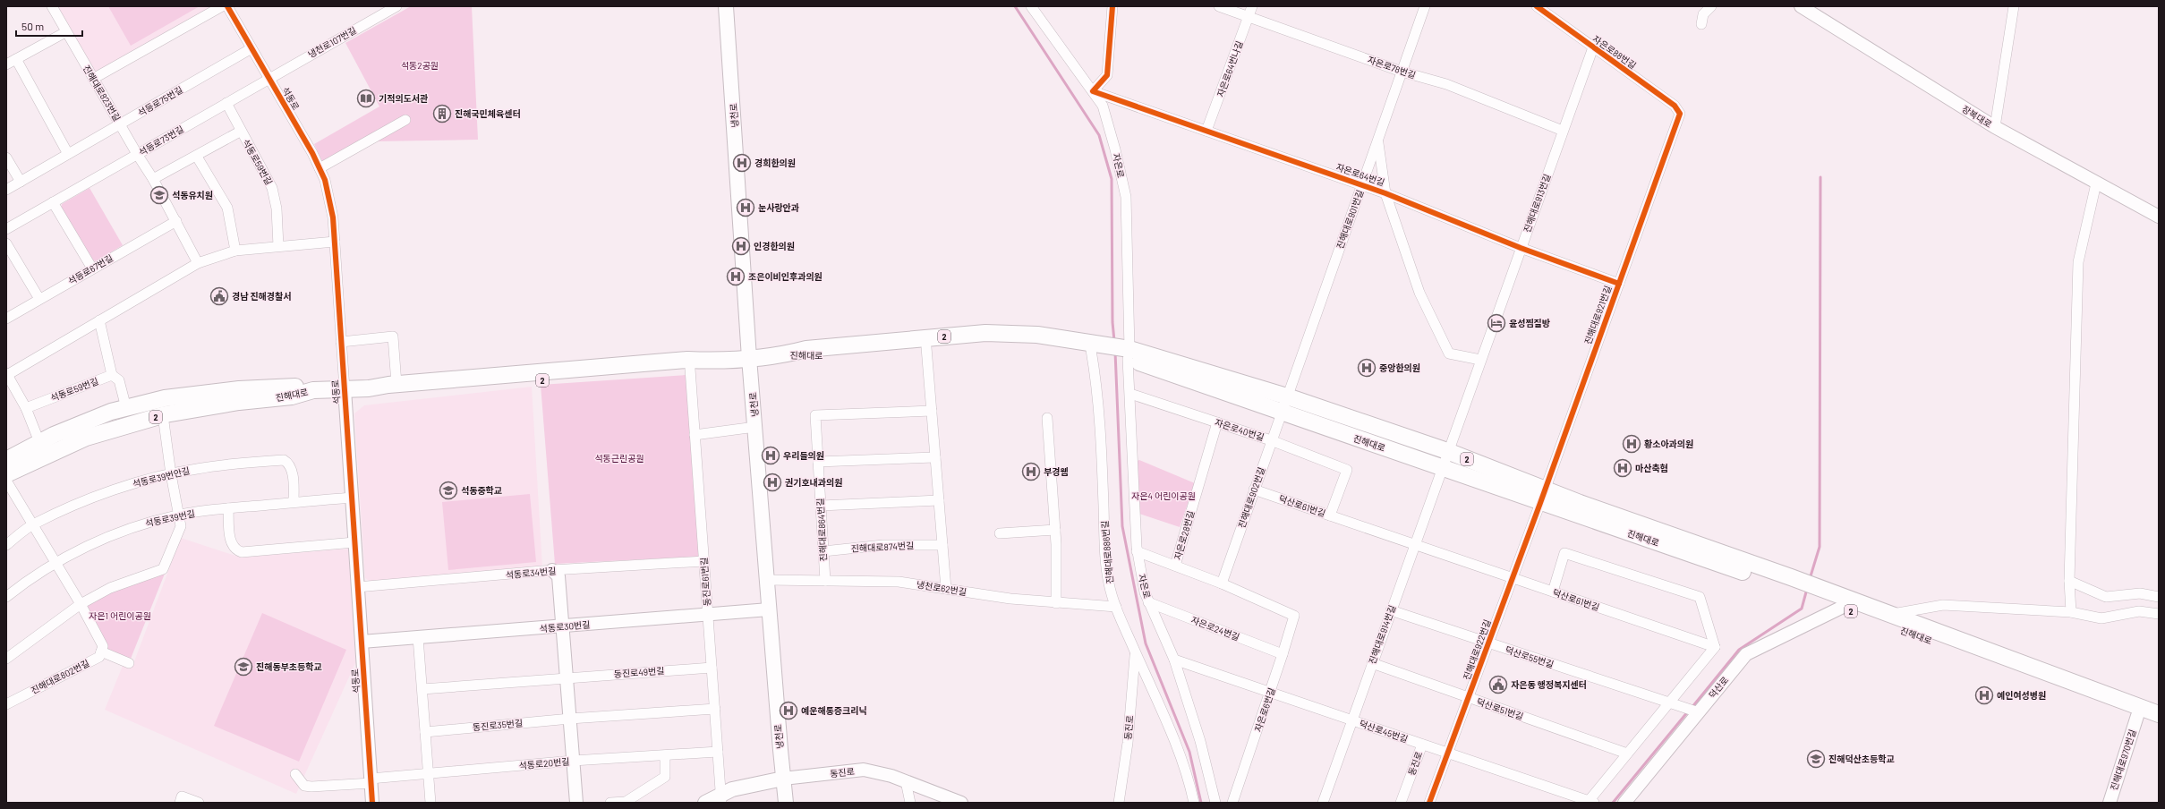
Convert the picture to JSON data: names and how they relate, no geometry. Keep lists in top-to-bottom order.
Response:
{
  "streets": {
    "main road": [
      "냉천로",
      "2",
      "진해대로",
      "동진로"
    ],
    "street": [
      "냉천로107번길",
      "자은로88번길",
      "자은로78번길",
      "자은로64번나길",
      "진해대로823번길",
      "석동로",
      "석동로75번길",
      "장복대로",
      "석동로73번길",
      "석동로59번길",
      "자은로",
      "자은로64번길",
      "진해대로913번길",
      "진해대로901번길",
      "석동로67번길",
      "진해대로921번길",
      "자은로40번길",
      "석동로39번안길",
      "진해대로902번길",
      "덕산로61번길",
      "석동로39번길",
      "진해대로864번길",
      "자은로28번길",
      "진해대로874번길",
      "진해대로886번길",
      "석동로34번길",
      "동진로61번길",
      "냉천로62번길",
      "석동로30번길",
      "자은로24번길",
      "진해대로914번길",
      "진해대로922번길",
      "덕산로55번길",
      "동진로49번길",
      "진해대로802번길",
      "덕산로",
      "덕산로51번길",
      "자은로6번길",
      "동진로35번길",
      "덕산로45번길",
      "진해대로970번길",
      "석동로20번길"
    ]
  },
  "crossings": [
    ["냉천로107번길", "석동로"],
    ["냉천로107번길", "석동로73번길"],
    ["자은로88번길", "진해대로913번길"],
    ["자은로88번길", "진해대로921번길"],
    ["자은로78번길", "자은로64번나길"],
    ["자은로78번길", "진해대로913번길"],
    ["자은로78번길", "진해대로901번길"],
    ["자은로64번나길", "자은로64번길"],
    ["진해대로823번길", "석동로75번길"],
    ["진해대로823번길", "석동로73번길"],
    ["진해대로823번길", "석동로67번길"],
    ["석동로", "석동로75번길"],
    ["석동로", "석동로73번길"],
    ["석동로", "2"],
    ["석동로", "석동로39번길"],
    ["석동로", "석동로34번길"],
    ["석동로", "석동로30번길"],
    ["석동로", "석동로20번길"],
    ["냉천로", "2"],
    ["냉천로", "냉천로62번길"],
    ["냉천로", "석동로30번길"],
    ["냉천로", "동진로"],
    ["석동로73번길", "석동로59번길"],
    ["자은로", "자은로64번길"],
    ["자은로", "2"],
    ["자은로", "진해대로"],
    ["자은로", "자은로40번길"],
    ["자은로", "자은로28번길"],
    ["자은로", "자은로24번길"],
    ["자은로", "덕산로45번길"],
    ["자은로64번길", "진해대로913번길"],
    ["자은로64번길", "진해대로901번길"],
    ["자은로64번길", "진해대로921번길"],
    ["진해대로913번길", "진해대로"],
    ["진해대로913번길", "진해대로914번길"],
    ["진해대로901번길", "진해대로"],
    ["진해대로901번길", "진해대로902번길"],
    ["진해대로921번길", "진해대로"],
    ["진해대로921번길", "진해대로922번길"],
    ["2", "진해대로"],
    ["2", "진해대로886번길"],
    ["2", "동진로61번길"],
    ["진해대로", "진해대로902번길"],
    ["진해대로", "진해대로886번길"],
    ["진해대로", "진해대로914번길"],
    ["진해대로", "진해대로922번길"],
    ["진해대로", "덕산로"],
    ["진해대로", "진해대로970번길"],
    ["자은로40번길", "진해대로902번길"],
    ["자은로40번길", "덕산로61번길"],
    ["자은로40번길", "자은로28번길"],
    ["석동로39번안길", "석동로39번길"],
    ["진해대로902번길", "덕산로61번길"],
    ["진해대로902번길", "자은로28번길"],
    ["덕산로61번길", "진해대로914번길"],
    ["덕산로61번길", "진해대로922번길"],
    ["진해대로864번길", "진해대로874번길"],
    ["진해대로864번길", "냉천로62번길"],
    ["자은로28번길", "자은로6번길"],
    ["진해대로886번길", "냉천로62번길"],
    ["진해대로886번길", "동진로"],
    ["석동로34번길", "동진로61번길"],
    ["동진로61번길", "석동로30번길"],
    ["동진로61번길", "동진로49번길"],
    ["동진로61번길", "동진로"],
    ["동진로61번길", "석동로20번길"],
    ["자은로24번길", "자은로6번길"],
    ["진해대로914번길", "덕산로55번길"],
    ["진해대로914번길", "덕산로51번길"],
    ["진해대로914번길", "덕산로45번길"],
    ["진해대로922번길", "덕산로55번길"],
    ["진해대로922번길", "덕산로51번길"],
    ["진해대로922번길", "덕산로45번길"],
    ["덕산로55번길", "덕산로"],
    ["자은로6번길", "덕산로45번길"],
    ["동진로", "덕산로45번길"]
  ],
  "parks": [
    "석동2공원",
    "석동근린공원",
    "자은4 어린이공원",
    "자은1 어린이공원"
  ],
  "places": {
    "library": ["기적의도서관"],
    "building": ["진해국민체육센터"],
    "hospital": [
      "경희한의원",
      "눈사랑안과",
      "인경한의원",
      "조은이비인후과의원",
      "중앙한의원",
      "황소아과의원",
      "우리들의원",
      "마산축협",
      "부경웹",
      "권기호내과의원",
      "예인여성병원",
      "예운해통증크리닉"
    ],
    "school or university": [
      "석동유치원",
      "석동중학교",
      "진해동부초등학교",
      "진해덕산초등학교"
    ],
    "public building": ["경남 진해경찰서", "자은동 행정복지센터"],
    "hotel": ["윤성찜질방"]
  },
  "scale_bar": "50 m"
}
